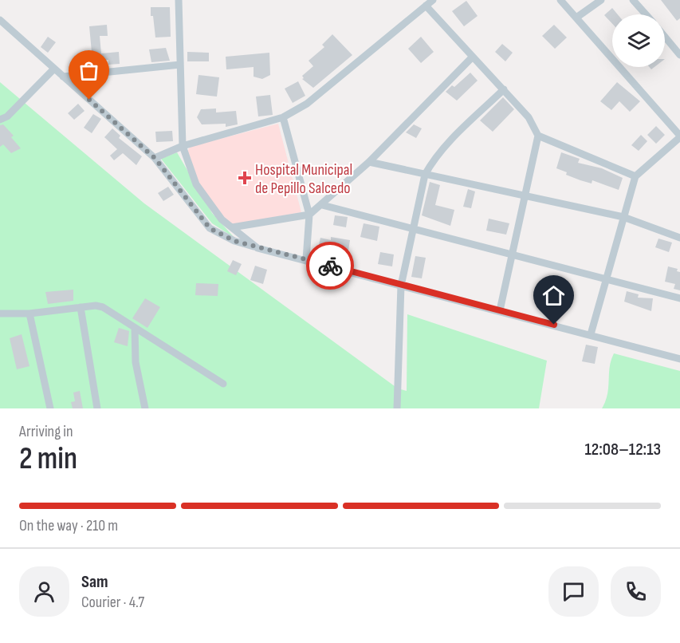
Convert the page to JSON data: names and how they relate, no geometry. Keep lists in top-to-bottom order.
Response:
{
  "places": {
    "health": ["Hospital Municipal de Pepillo Salcedo"]
  },
  "page": {
    "heading": ["2 min", "Arriving in", "12:08–12:13"],
    "panel": ["Sam", "Courier · 4.7"],
    "bar": "On the way · 210 m"
  }
}
